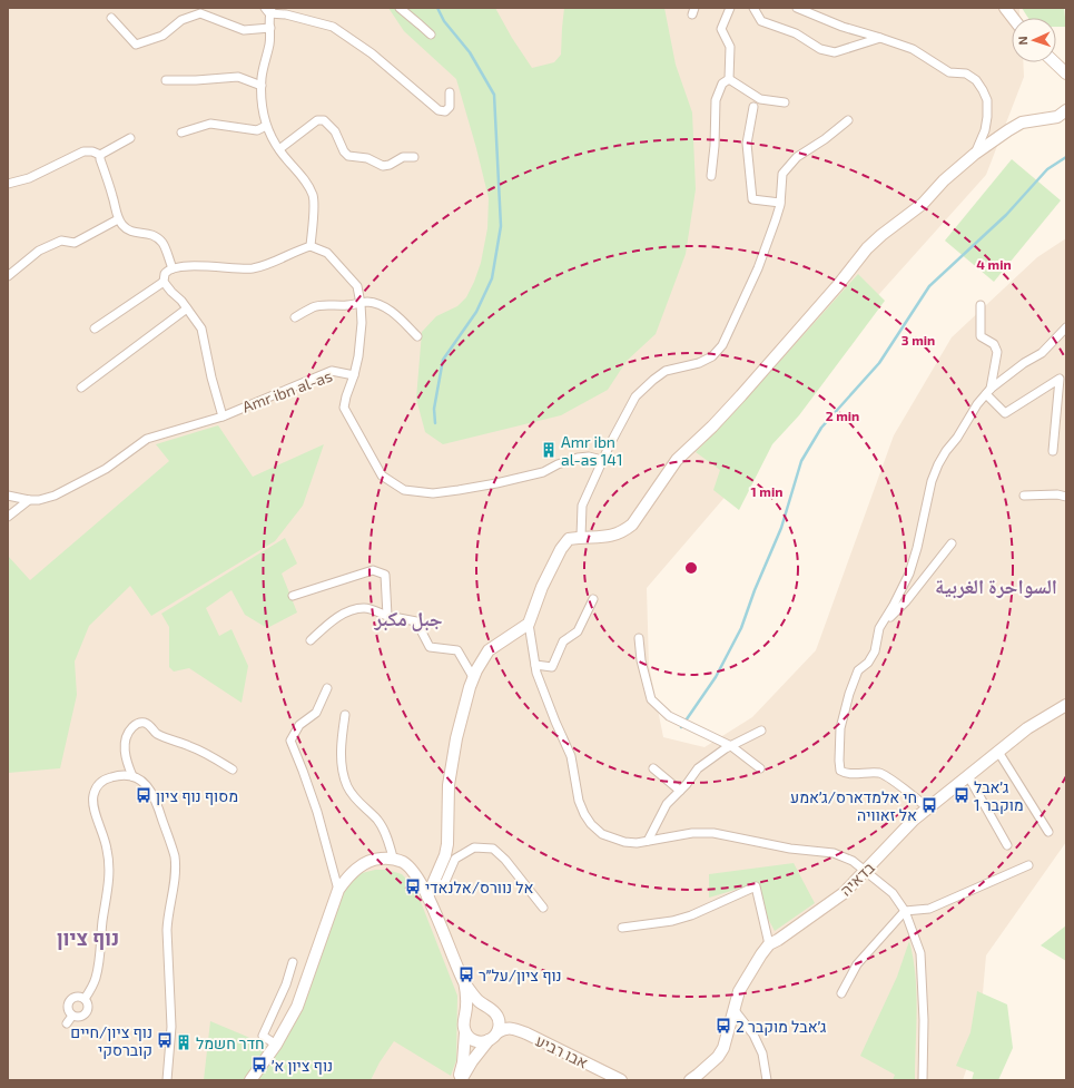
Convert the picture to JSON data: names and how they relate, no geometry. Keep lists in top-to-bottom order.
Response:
{
  "streets": {
    "street": ["Amr ibn al-as", "בדאיה", "אבו רביע"]
  },
  "districts": ["السواحرة الغربية", "جبل مكبر", "נוף ציון"],
  "places": {
    "building": ["Amr ibn al-as 141", "חדר חשמל"],
    "bus stop": [
      "מסוף נוף ציון",
      "ג׳אבל מוקבר 1",
      "חי אלמדארס/ג׳אמע אל זאוויה",
      "אל נוורס/אלנאדי",
      "נוף ציון/על״ר",
      "ג׳אבל מוקבר 2",
      "נוף ציון/חיים קוברסקי",
      "נוף ציון א׳"
    ]
  },
  "north": "left",
  "rings": [
    "4 min",
    "3 min",
    "2 min",
    "1 min"
  ]
}
